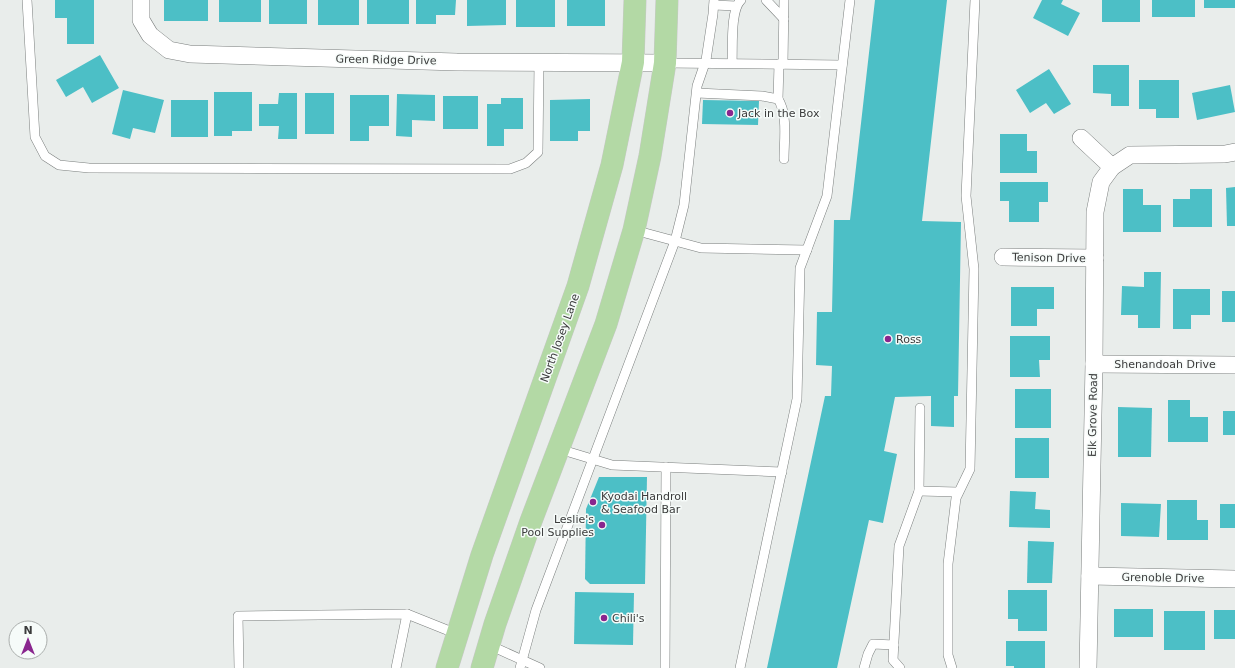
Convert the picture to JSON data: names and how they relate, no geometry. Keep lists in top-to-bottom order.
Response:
{
  "streets": {
    "main road": ["North Josey Lane"],
    "street": [
      "Green Ridge Drive",
      "Tenison Drive",
      "Shenandoah Drive",
      "Elk Grove Road",
      "Grenoble Drive"
    ]
  },
  "crossings": [
    ["Green Ridge Drive", "North Josey Lane"],
    ["Tenison Drive", "Elk Grove Road"],
    ["Shenandoah Drive", "Elk Grove Road"],
    ["Elk Grove Road", "Grenoble Drive"]
  ],
  "places": [
    "Jack in the Box",
    "Ross",
    "Kyodai Handroll & Seafood Bar",
    "Leslie's Pool Supplies",
    "Chili's"
  ],
  "north": "top"
}
